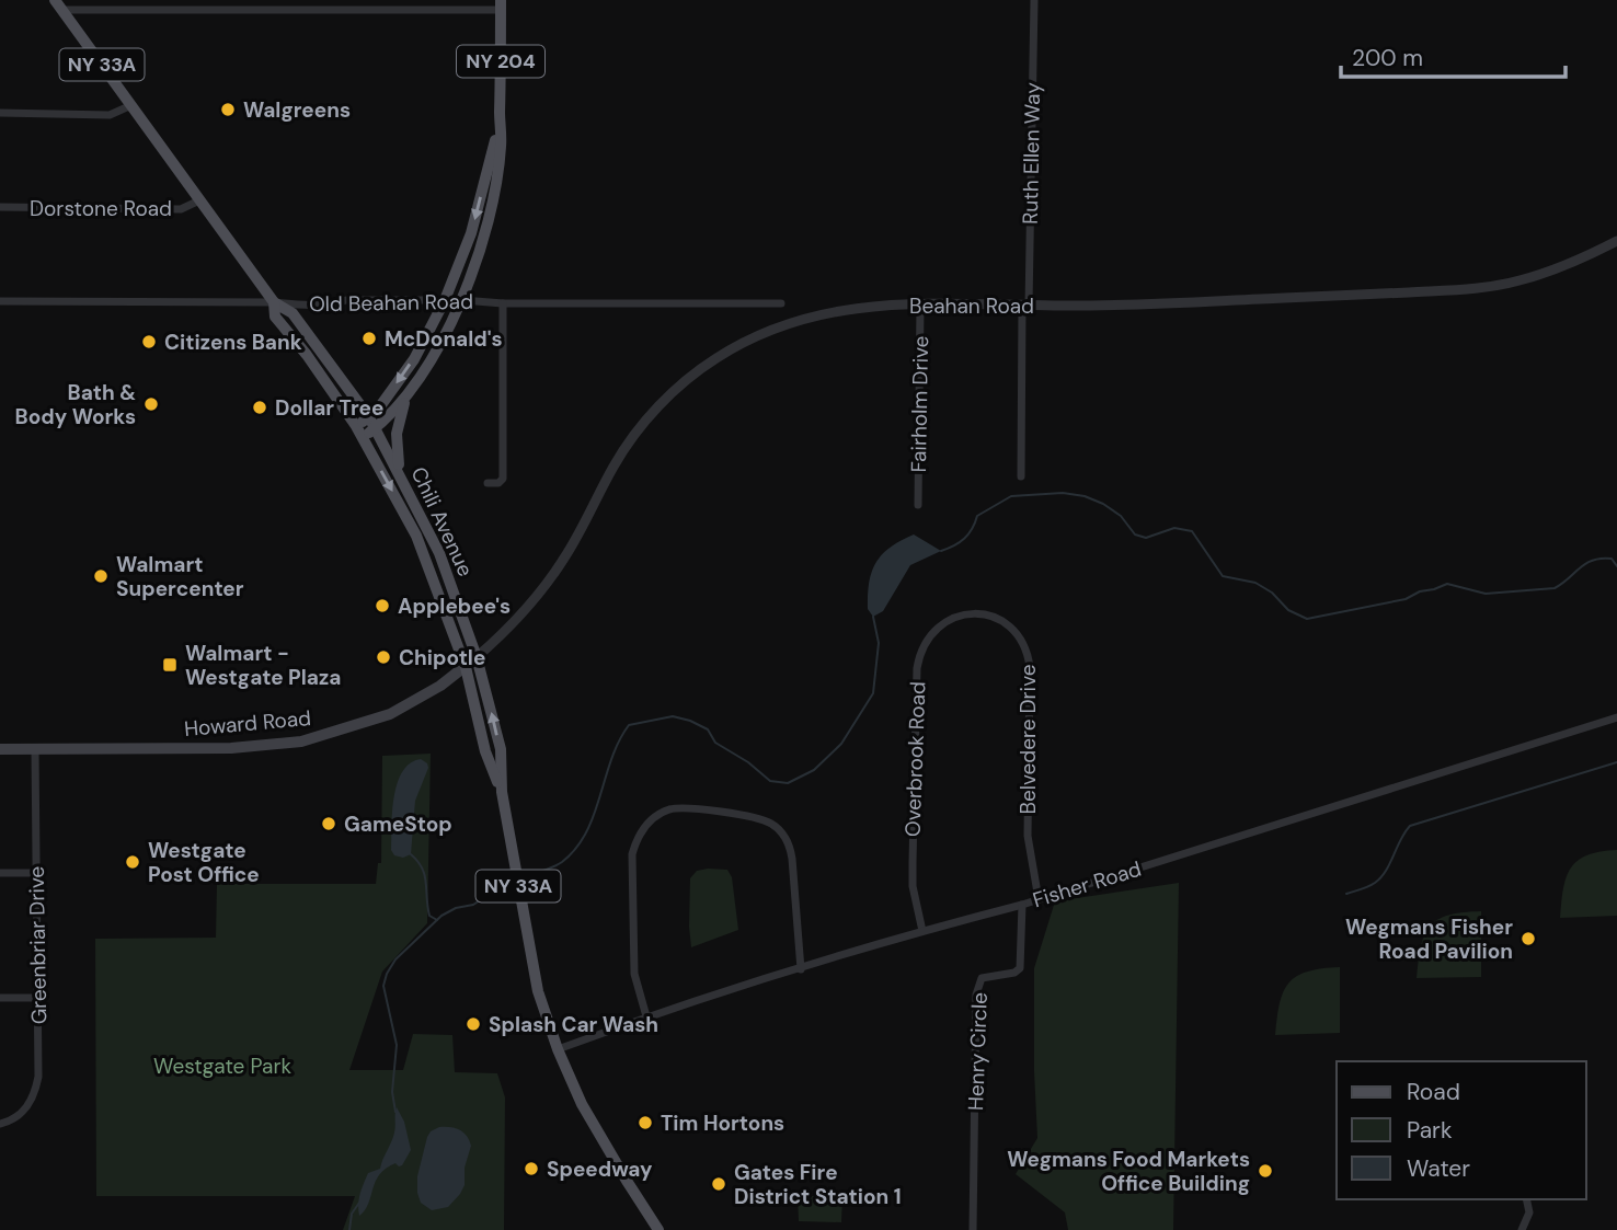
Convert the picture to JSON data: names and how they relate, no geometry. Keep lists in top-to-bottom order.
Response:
{
  "streets": {
    "main road": [
      "NY 204",
      "NY 33A",
      "Chili Avenue",
      "Howard Road"
    ],
    "street": [
      "Ruth Ellen Way",
      "Dorstone Road",
      "Old Beahan Road",
      "Beahan Road",
      "Fairholm Drive",
      "Belvedere Drive",
      "Overbrook Road",
      "Fisher Road",
      "Greenbriar Drive",
      "Henry Circle"
    ]
  },
  "crossings": [
    ["NY 204", "Old Beahan Road"],
    ["NY 204", "Chili Avenue"],
    ["Ruth Ellen Way", "Beahan Road"],
    ["Dorstone Road", "Chili Avenue"],
    ["Old Beahan Road", "Chili Avenue"],
    ["Beahan Road", "Fairholm Drive"],
    ["Beahan Road", "Chili Avenue"],
    ["Beahan Road", "Howard Road"],
    ["Chili Avenue", "Howard Road"],
    ["Chili Avenue", "Fisher Road"],
    ["Howard Road", "Greenbriar Drive"],
    ["Belvedere Drive", "Overbrook Road"],
    ["Belvedere Drive", "Fisher Road"],
    ["Overbrook Road", "Fisher Road"],
    ["Fisher Road", "Henry Circle"]
  ],
  "parks": ["Westgate Park"],
  "places": {
    "other": [
      "Walgreens",
      "McDonald's",
      "Citizens Bank",
      "Bath & Body Works",
      "Dollar Tree",
      "Walmart Supercenter",
      "Applebee's",
      "Chipotle",
      "GameStop",
      "Westgate Post Office",
      "Wegmans Fisher Road Pavilion",
      "Splash Car Wash",
      "Tim Hortons",
      "Speedway",
      "Wegmans Food Markets Office Building",
      "Gates Fire District Station 1"
    ],
    "transit": ["Walmart - Westgate Plaza"]
  },
  "legend": ["Road", "Park", "Water"],
  "scale_bar": "200 m"
}
